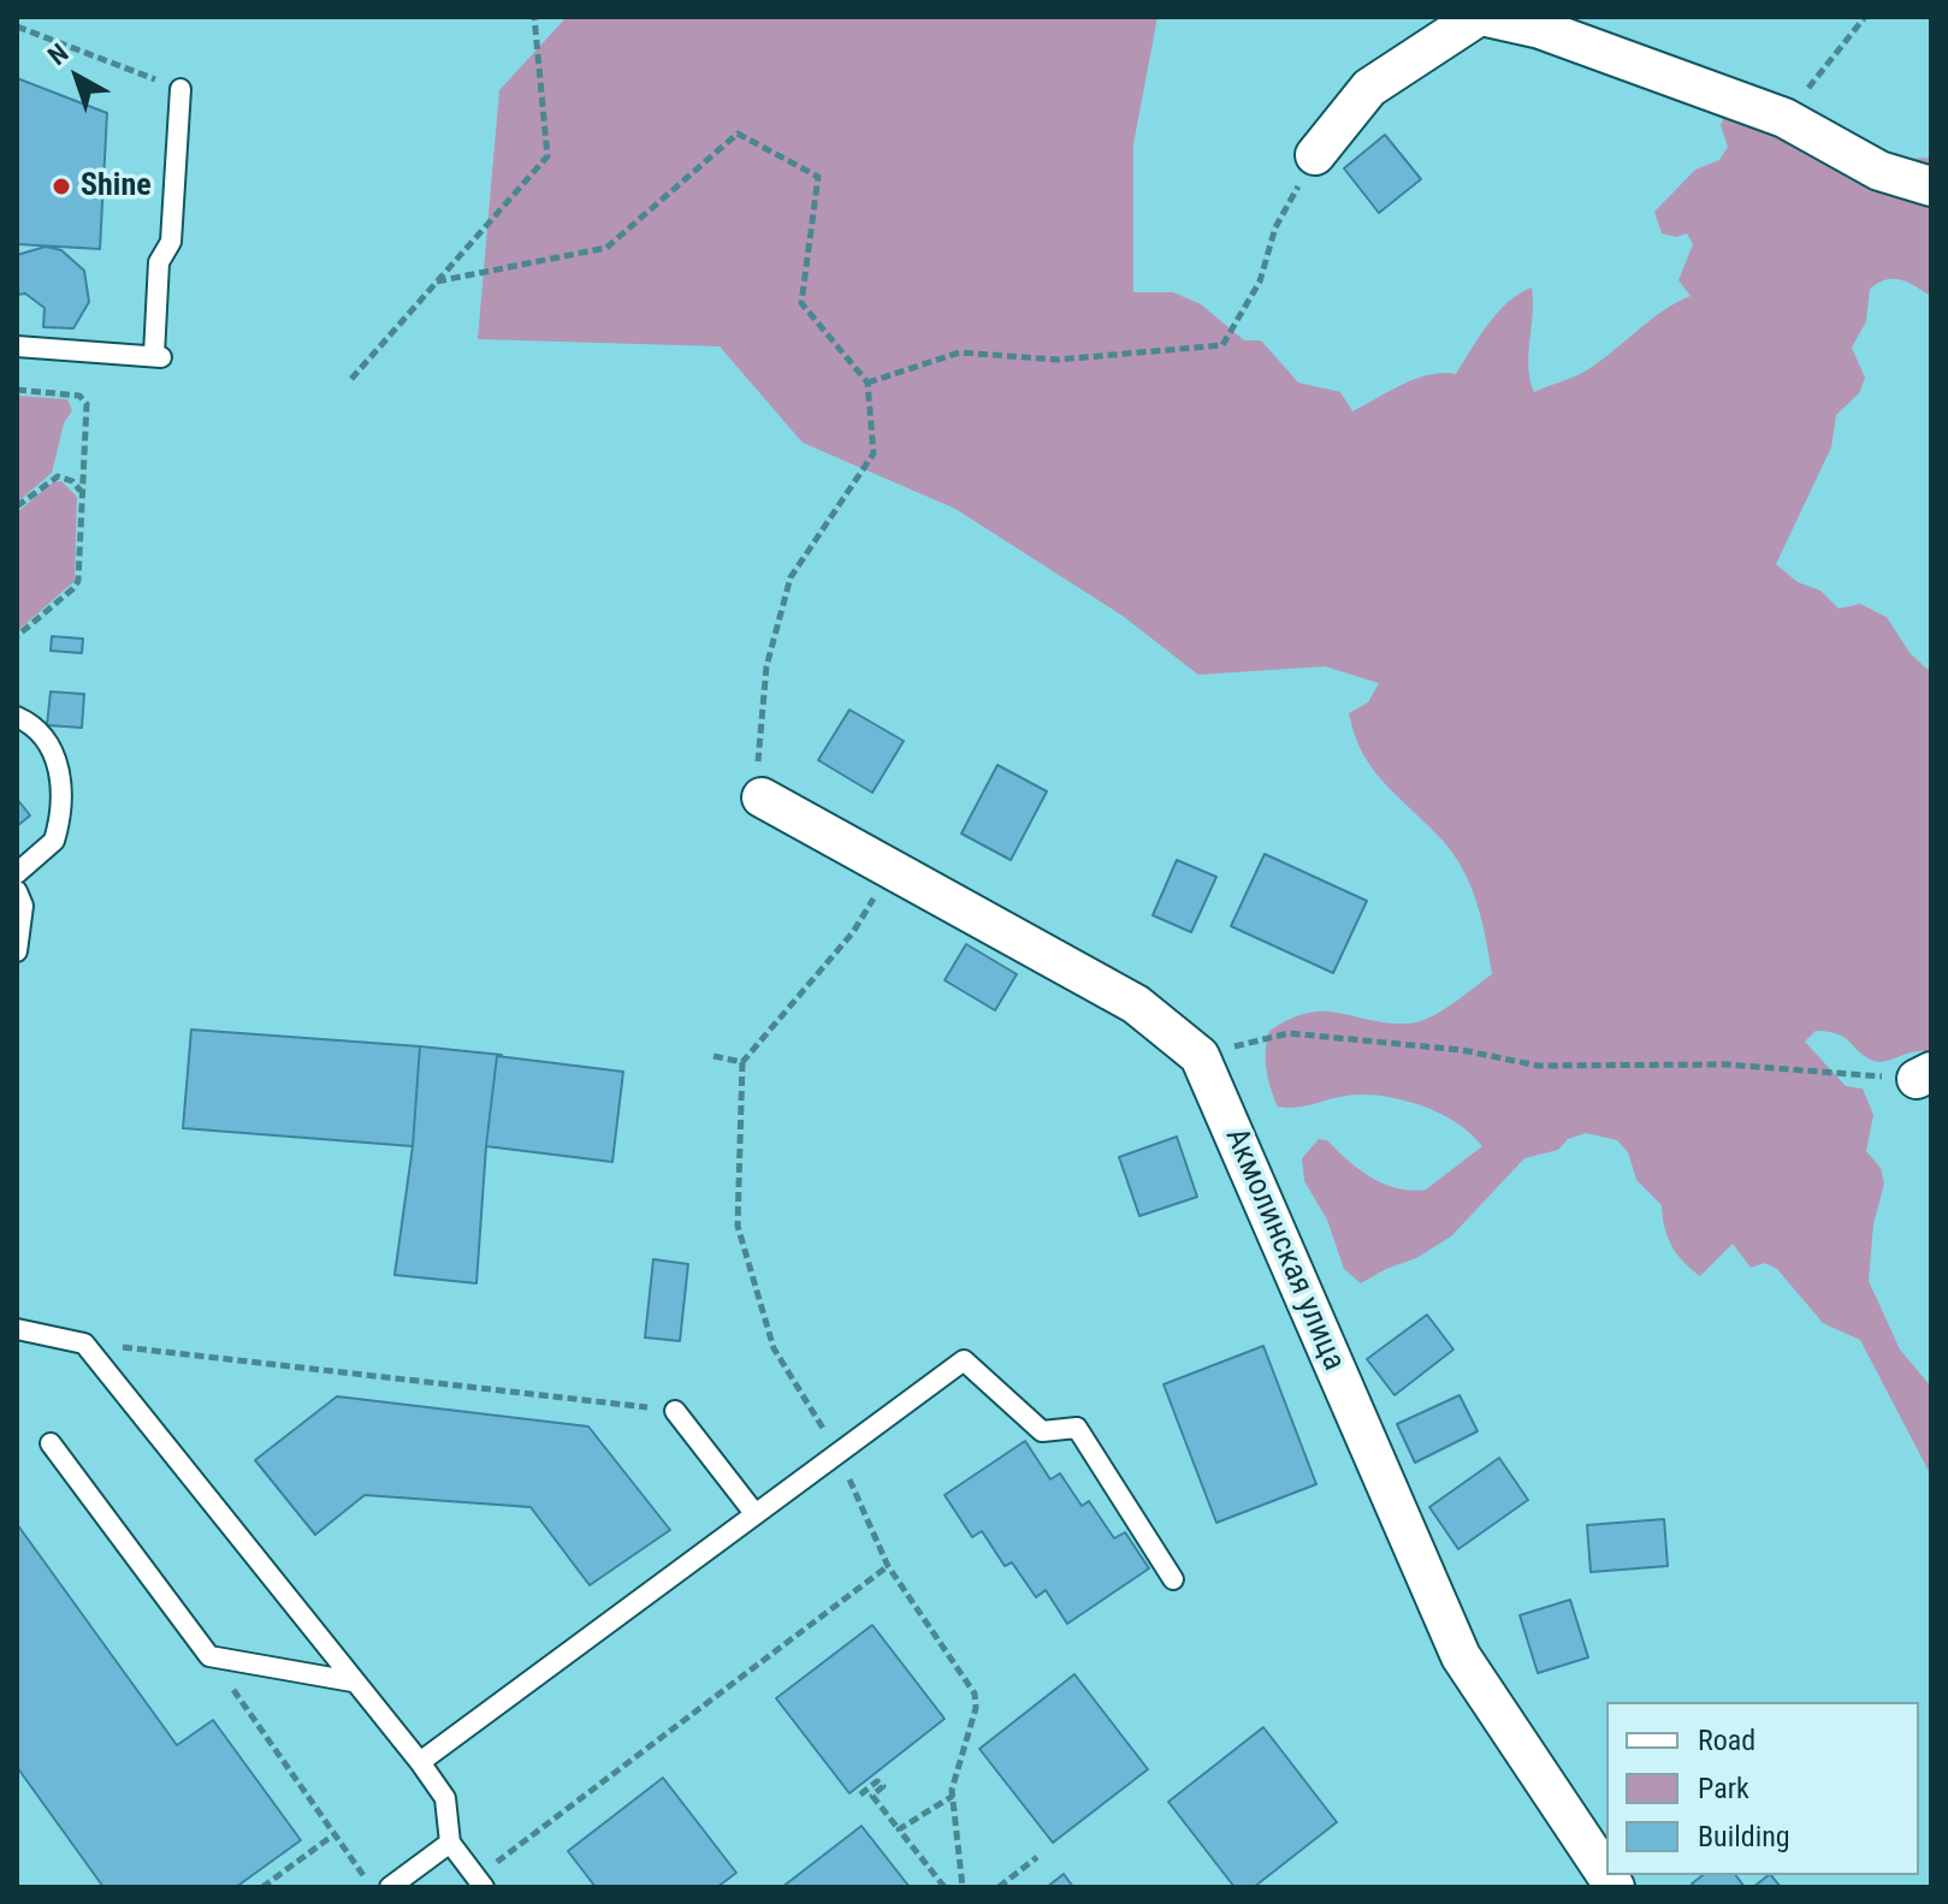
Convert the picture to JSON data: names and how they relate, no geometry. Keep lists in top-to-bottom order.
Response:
{
  "streets": {
    "street": ["Акмолинская улица"]
  },
  "places": ["Shine"],
  "legend": ["Road", "Park", "Building"],
  "north": "top left"
}
